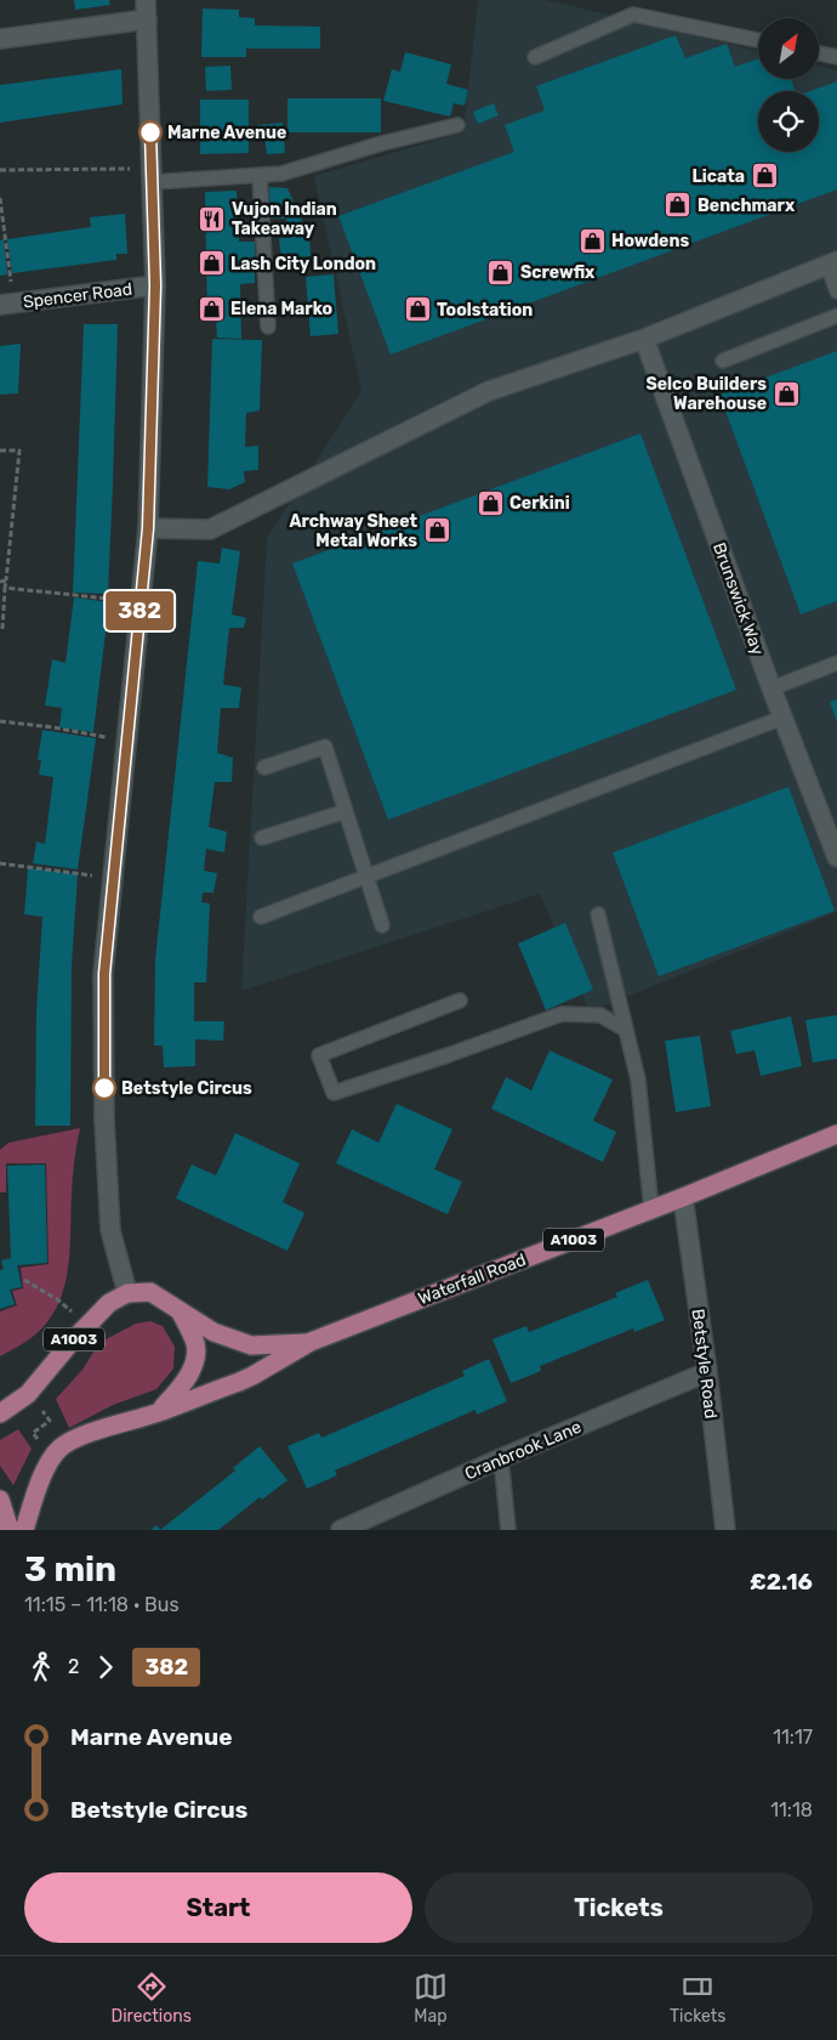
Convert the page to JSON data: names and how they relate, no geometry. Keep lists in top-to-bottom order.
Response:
{
  "streets": {
    "main road": ["A1003", "Waterfall Road"],
    "street": [
      "Spencer Road",
      "Brunswick Way",
      "Betstyle Road",
      "Cranbrook Lane"
    ]
  },
  "crossings": [
    ["A1003", "Waterfall Road"],
    ["Waterfall Road", "Betstyle Road"],
    ["Betstyle Road", "Cranbrook Lane"]
  ],
  "places": {
    "other": ["Marne Avenue", "Betstyle Circus"],
    "shop": [
      "Licata",
      "Benchmarx",
      "Howdens",
      "Lash City London",
      "Screwfix",
      "Elena Marko",
      "Toolstation",
      "Selco Builders Warehouse",
      "Cerkini",
      "Archway Sheet Metal Works"
    ],
    "restaurant": ["Vujon Indian Takeaway"]
  },
  "lines": ["bus line 382"],
  "north": "top right",
  "page": {
    "on_map": "382",
    "heading": ["3 min", "11:15 – 11:18 · Bus", "£2.16"],
    "legs": ["2", "382"],
    "list": [
      {
        "name": "Marne Avenue",
        "value": "11:17"
      },
      {
        "name": "Betstyle Circus",
        "value": "11:18"
      }
    ],
    "buttons": ["Start", "Tickets"],
    "tabs": ["Directions", "Map", "Tickets"]
  }
}
